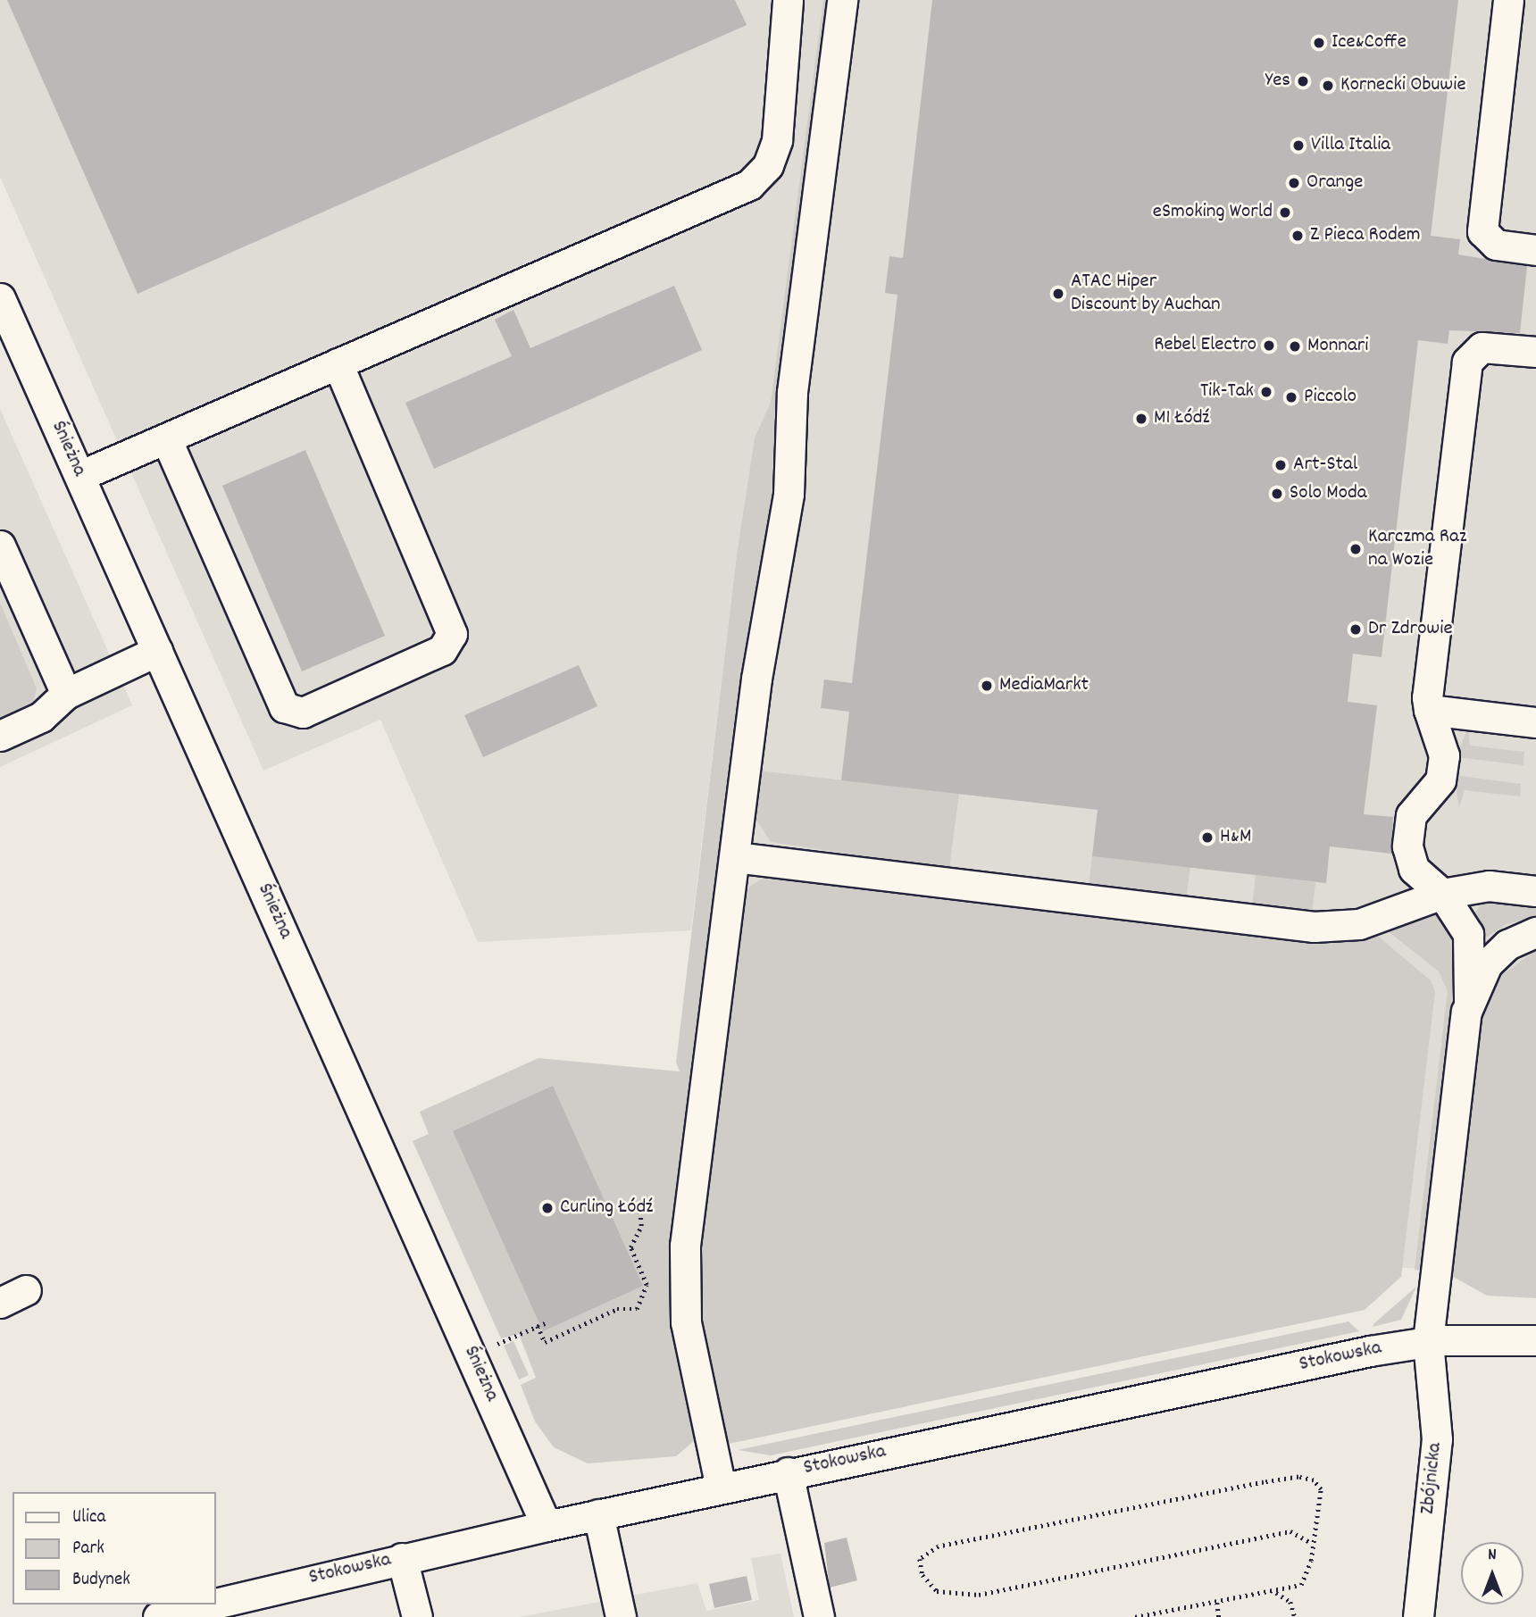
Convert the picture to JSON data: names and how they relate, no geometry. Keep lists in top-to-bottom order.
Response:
{
  "streets": {
    "street": ["Śnieżna", "Stokowska", "Zbójnicka"]
  },
  "crossings": [
    ["Śnieżna", "Stokowska"],
    ["Stokowska", "Zbójnicka"]
  ],
  "places": [
    "Ice&Coffe",
    "Yes",
    "Kornecki Obuwie",
    "Villa Italia",
    "Orange",
    "eSmoking World",
    "Z Pieca Rodem",
    "ATAC Hiper Discount by Auchan",
    "Rebel Electro",
    "Monnari",
    "Tik-Tak",
    "Piccolo",
    "M1 Łódź",
    "Art-Stal",
    "Solo Moda",
    "Karczma Raz na Wozie",
    "Dr Zdrowie",
    "MediaMarkt",
    "H&M",
    "Curling Łódź"
  ],
  "legend": ["Ulica", "Park", "Budynek"],
  "north": "top"
}
